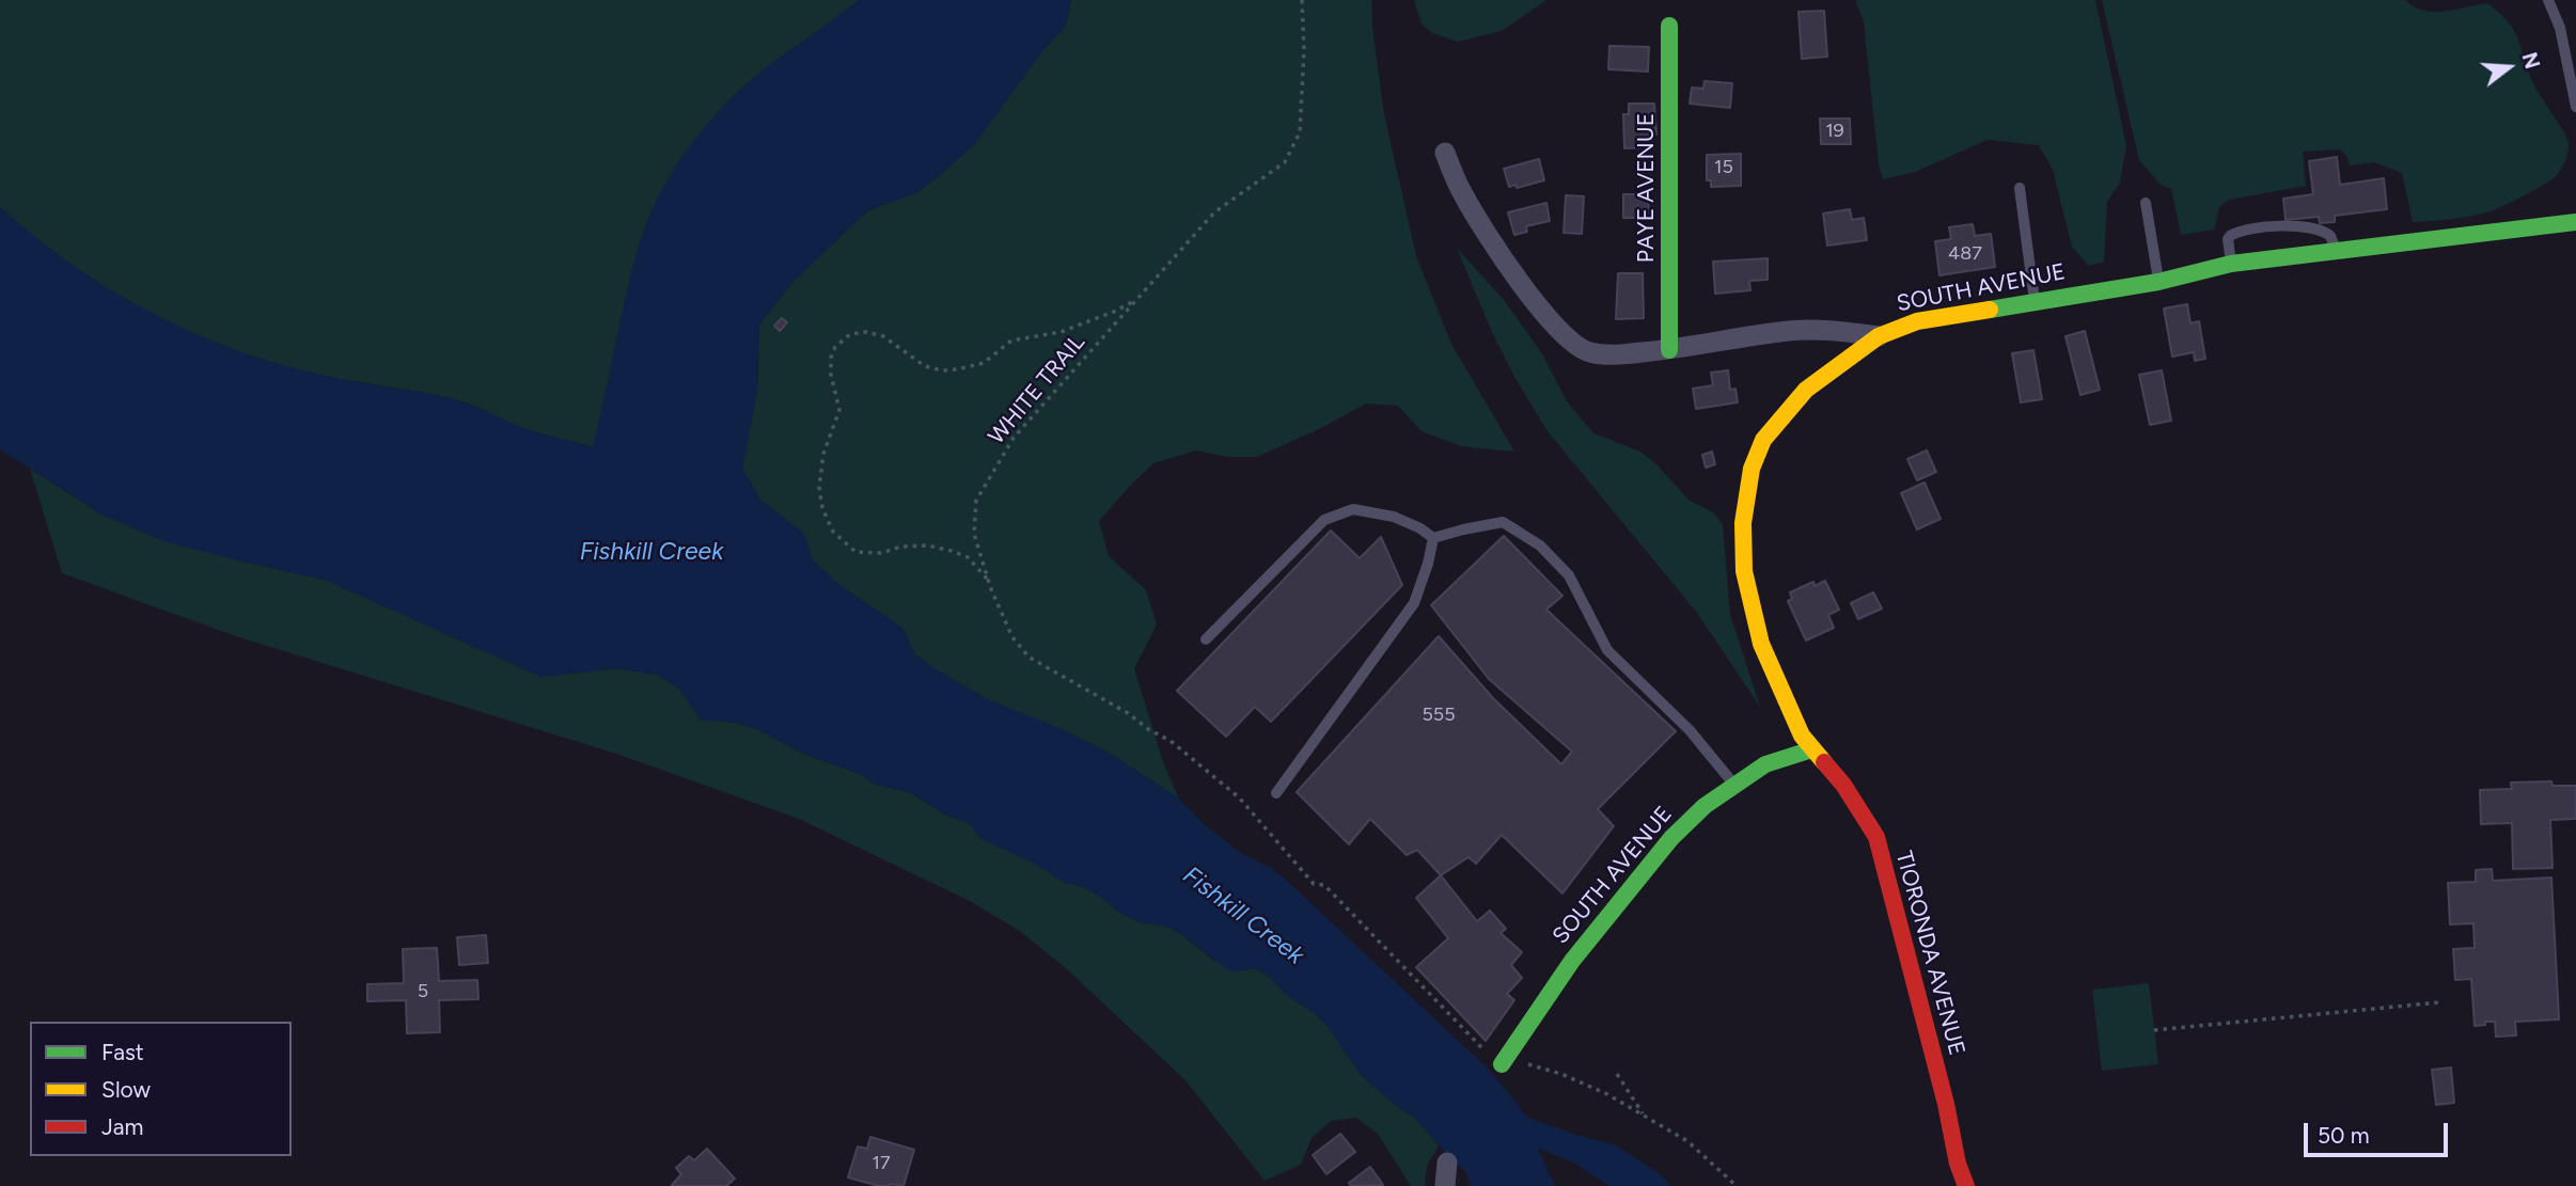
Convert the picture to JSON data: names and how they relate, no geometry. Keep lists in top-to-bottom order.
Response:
{
  "streets": {
    "street": ["PAYE AVENUE", "SOUTH AVENUE", "TIORONDA AVENUE"],
    "path": ["WHITE TRAIL"]
  },
  "crossings": [
    ["SOUTH AVENUE", "WHITE TRAIL"],
    ["SOUTH AVENUE", "TIORONDA AVENUE"]
  ],
  "water": ["Fishkill Creek"],
  "house_numbers": [
    "19",
    "15",
    "487",
    "555",
    "5",
    "17"
  ],
  "legend": ["Fast", "Slow", "Jam"],
  "scale_bar": "50 m",
  "north": "right"
}
